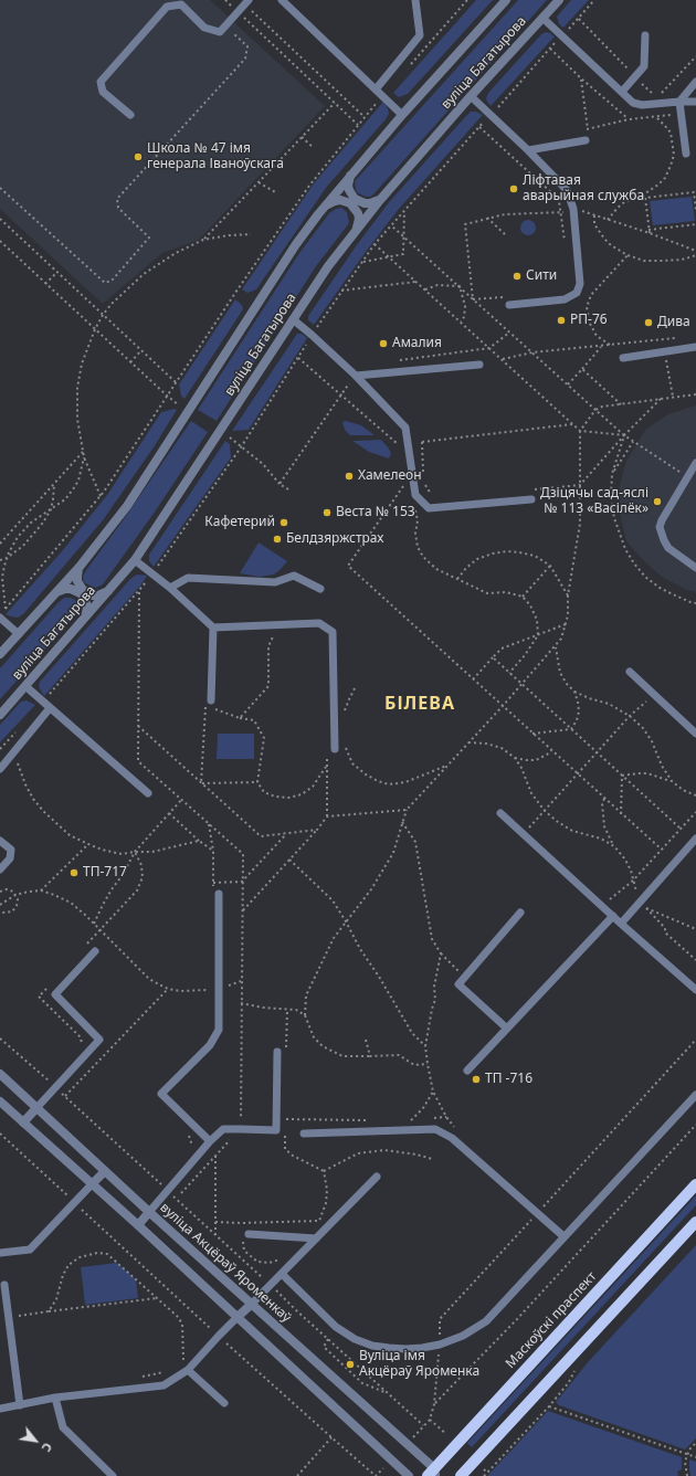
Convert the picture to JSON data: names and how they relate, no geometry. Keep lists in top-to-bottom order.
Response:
{
  "streets": {
    "main road": ["Маскоўскі праспект"],
    "street": ["вуліца Багатырова", "вуліца Акцёраў Яроменкаў"]
  },
  "crossings": [
    ["вуліца Акцёраў Яроменкаў", "Маскоўскі праспект"]
  ],
  "districts": ["БІЛЕВА"],
  "places": [
    "Школа № 47 імя генерала Іваноўскага",
    "Ліфтавая аварыйная служба",
    "Сити",
    "РП-76",
    "Дива",
    "Амалия",
    "Хамелеон",
    "Дзіцячы сад-яслі № 113 «Васілёк»",
    "Веста № 153",
    "Кафетерий",
    "Белдзяржстрах",
    "ТП-717",
    "ТП -716",
    "Вуліца імя Акцёраў Яроменка"
  ],
  "north": "bottom right"
}
